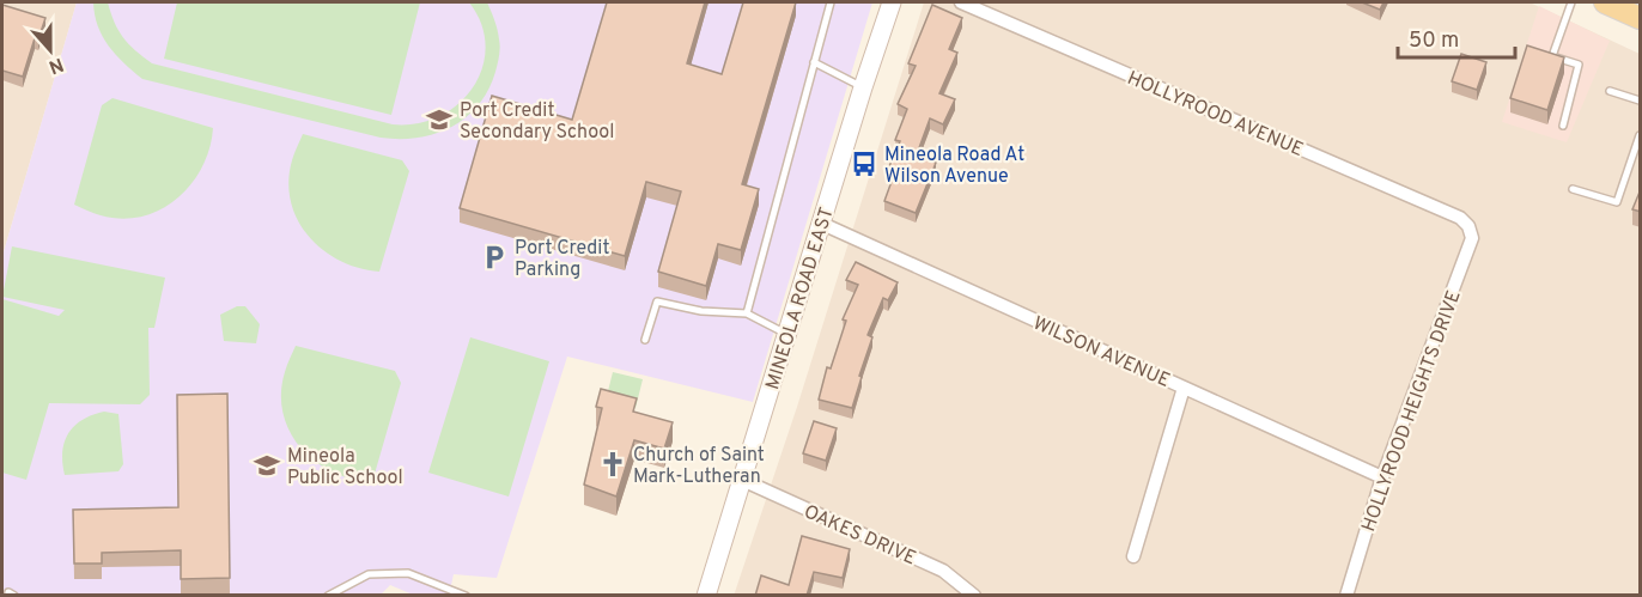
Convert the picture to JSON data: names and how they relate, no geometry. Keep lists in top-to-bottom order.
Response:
{
  "streets": {
    "street": [
      "HOLLYROOD AVENUE",
      "MINEOLA ROAD EAST",
      "WILSON AVENUE",
      "HOLLYROOD HEIGHTS DRIVE",
      "OAKES DRIVE"
    ]
  },
  "crossings": [
    ["HOLLYROOD AVENUE", "HOLLYROOD HEIGHTS DRIVE"],
    ["MINEOLA ROAD EAST", "WILSON AVENUE"],
    ["MINEOLA ROAD EAST", "OAKES DRIVE"],
    ["WILSON AVENUE", "HOLLYROOD HEIGHTS DRIVE"]
  ],
  "places": {
    "school or university": ["Port Credit Secondary School", "Mineola Public School"],
    "bus stop": ["Mineola Road At Wilson Avenue"],
    "parking": ["Port Credit Parking"],
    "church": ["Church of Saint Mark-Lutheran"]
  },
  "scale_bar": "50 m",
  "north": "bottom"
}
